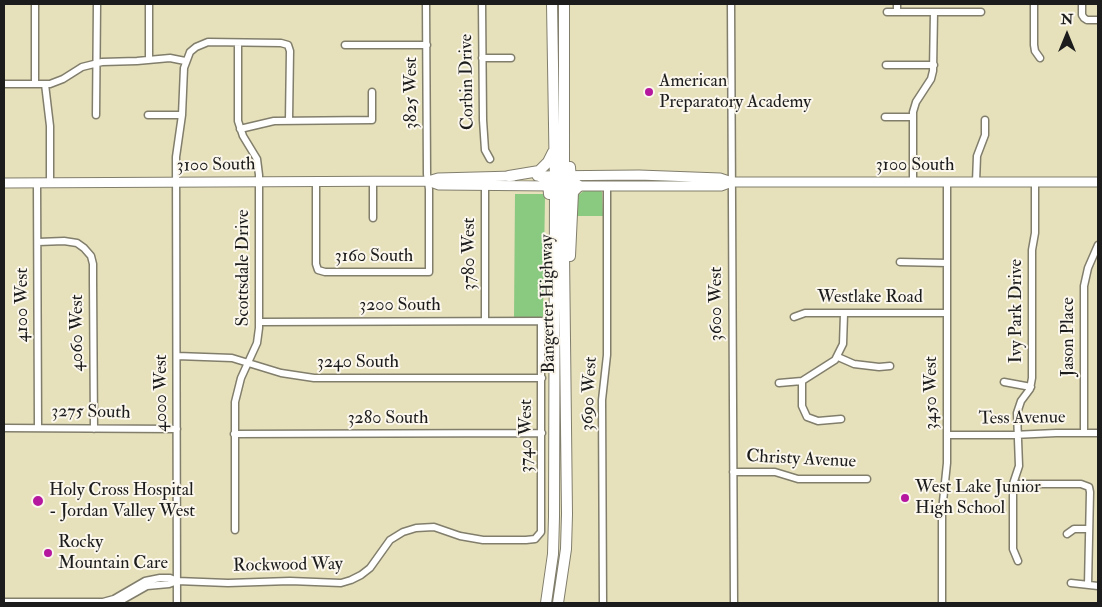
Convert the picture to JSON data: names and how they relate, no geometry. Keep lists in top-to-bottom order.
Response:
{
  "streets": {
    "highway": ["Bangerter Highway"],
    "main road": ["3100 South"],
    "street": [
      "Corbin Drive",
      "3825 West",
      "3780 West",
      "3160 South",
      "Scottsdale Drive",
      "Westlake Road",
      "3600 West",
      "4100 West",
      "3200 South",
      "Ivy Park Drive",
      "4060 West",
      "Jason Place",
      "3240 South",
      "4000 West",
      "3450 West",
      "3690 West",
      "3275 South",
      "3280 South",
      "Tess Avenue",
      "3740 West",
      "Christy Avenue",
      "Rockwood Way"
    ]
  },
  "crossings": [
    ["3825 West", "3100 South"],
    ["3825 West", "3160 South"],
    ["3100 South", "3780 West"],
    ["3100 South", "3160 South"],
    ["3100 South", "Scottsdale Drive"],
    ["3100 South", "Bangerter Highway"],
    ["3100 South", "3600 West"],
    ["3100 South", "4100 West"],
    ["3100 South", "Ivy Park Drive"],
    ["3100 South", "4000 West"],
    ["3100 South", "3450 West"],
    ["3100 South", "3690 West"],
    ["3780 West", "3200 South"],
    ["Scottsdale Drive", "3200 South"],
    ["Scottsdale Drive", "3240 South"],
    ["Scottsdale Drive", "3280 South"],
    ["Westlake Road", "3450 West"],
    ["3600 West", "Christy Avenue"],
    ["4100 West", "4060 West"],
    ["4100 West", "3275 South"],
    ["3200 South", "3740 West"],
    ["Ivy Park Drive", "Tess Avenue"],
    ["4060 West", "3275 South"],
    ["Jason Place", "Tess Avenue"],
    ["3240 South", "4000 West"],
    ["3240 South", "3740 West"],
    ["4000 West", "3275 South"],
    ["4000 West", "Rockwood Way"],
    ["3450 West", "Tess Avenue"],
    ["3280 South", "3740 West"],
    ["3740 West", "Rockwood Way"]
  ],
  "places": [
    "American Preparatory Academy",
    "West Lake Junior High School",
    "Holy Cross Hospital - Jordan Valley West",
    "Rocky Mountain Care"
  ],
  "north": "top"
}
